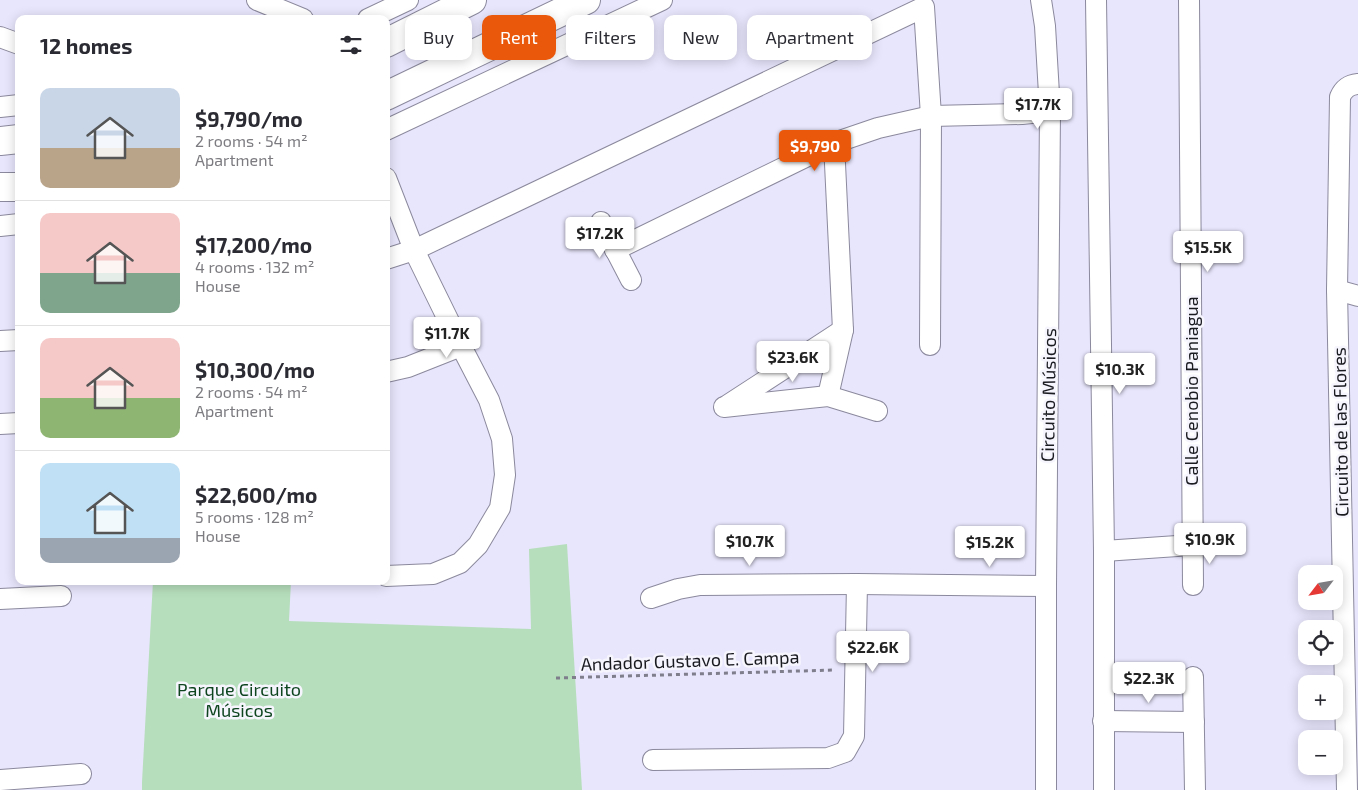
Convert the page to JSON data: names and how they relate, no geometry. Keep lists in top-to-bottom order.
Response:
{
  "streets": {
    "street": ["Calle Cenobio Paniagua", "Circuito Músicos", "Circuito de las Flores"],
    "path": ["Andador Gustavo E. Campa"]
  },
  "parks": ["Parque Circuito Músicos"],
  "north": "bottom left",
  "page": {
    "chip": [
      "Buy",
      "Rent",
      "Filters",
      "New",
      "Apartment"
    ],
    "heading": "12 homes",
    "list": [
      {
        "name": "$9,790/mo",
        "note": "2 rooms · 54 m² · Apartment"
      },
      {
        "name": "$17,200/mo",
        "note": "4 rooms · 132 m² · House"
      },
      {
        "name": "$10,300/mo",
        "note": "2 rooms · 54 m² · Apartment"
      },
      {
        "name": "$22,600/mo",
        "note": "5 rooms · 128 m² · House"
      }
    ],
    "price": [
      "$17.7K",
      "$9,790",
      "$17.2K",
      "$15.5K",
      "$11.7K",
      "$23.6K",
      "$10.3K",
      "$10.9K",
      "$10.7K",
      "$15.2K",
      "$22.6K",
      "$22.3K"
    ],
    "map_buttons": ["+", "−"]
  }
}
